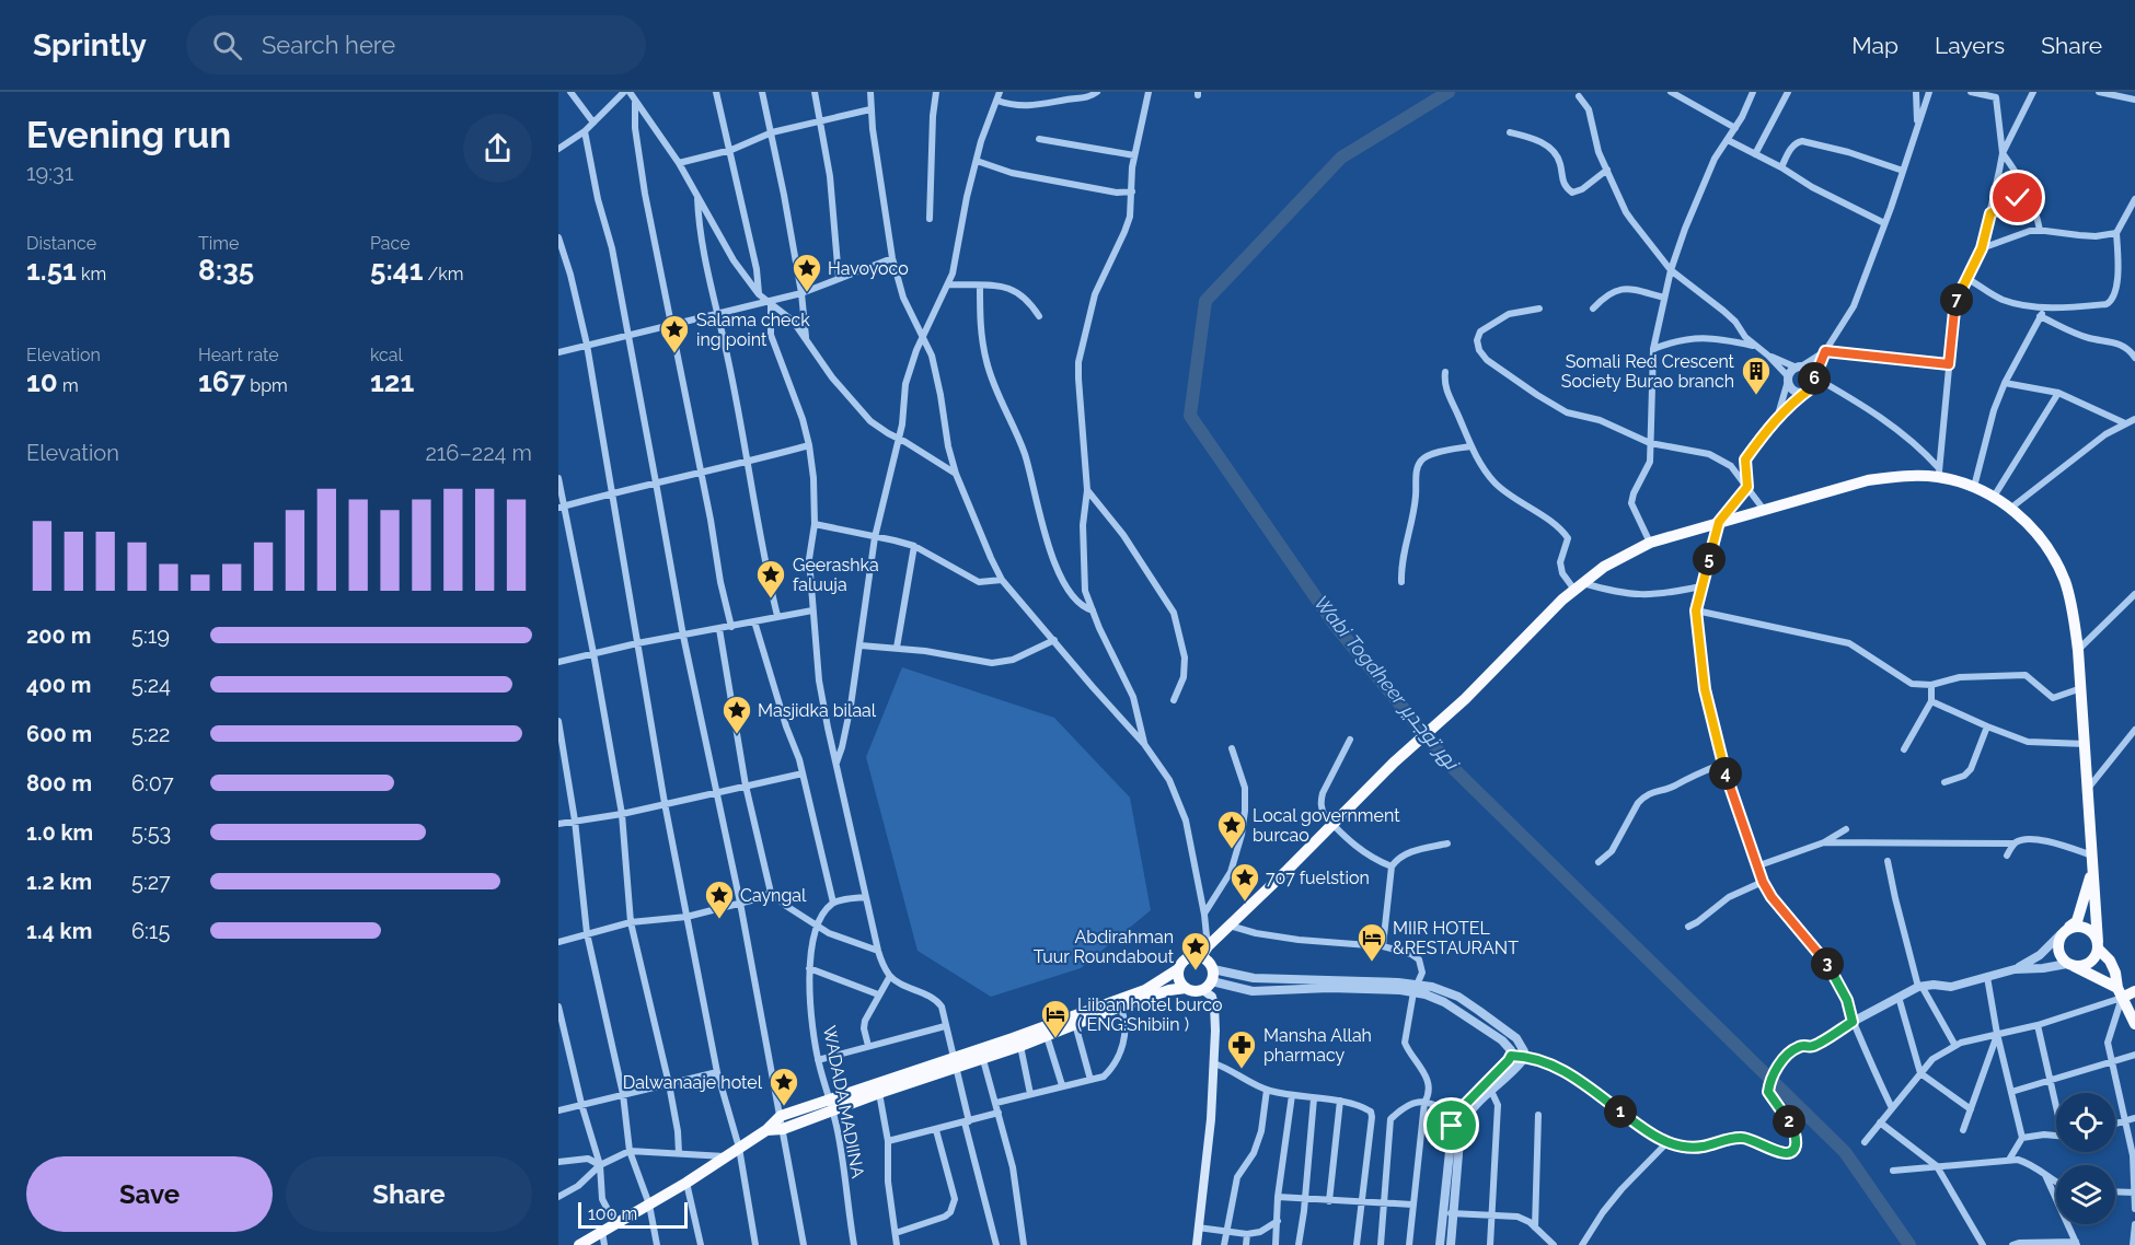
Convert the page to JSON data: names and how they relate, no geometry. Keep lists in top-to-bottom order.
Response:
{
  "streets": {
    "street": ["WADADA MADIINA"]
  },
  "water": ["Wabi Togdheer نهر توجدير"],
  "places": {
    "place": [
      "Havoyoco",
      "Salama check ing point",
      "Geerashka faluuja",
      "Masjidka bilaal",
      "Local government burcao",
      "707 fuelstion",
      "Cayngal",
      "Abdirahman Tuur Roundabout",
      "Dalwanaaje hotel"
    ],
    "building": ["Somali Red Crescent Society Burao branch"],
    "hotel": ["MIIR HOTEL &RESTAURANT", "Liiban hotel burco ( ENG:Shibiin )"],
    "pharmacy": ["Mansha Allah pharmacy"]
  },
  "scale_bar": "100 m",
  "page": {
    "header": "Sprintly",
    "search": "Search here",
    "nav": ["Map", "Layers", "Share"],
    "heading": ["Evening run", "19:31"],
    "stats": [
      ["Distance", "1.51 km"],
      ["Time", "8:35"],
      ["Pace", "5:41 /km"],
      ["Elevation", "10 m"],
      ["Heart rate", "167 bpm"],
      ["kcal", "121"]
    ],
    "pins": [
      "7",
      "6",
      "5",
      "4",
      "3",
      "1",
      "2"
    ],
    "chart": ["Elevation", "216–224 m"],
    "list": [
      {
        "name": "200 m",
        "note": "5:19"
      },
      {
        "name": "400 m",
        "note": "5:24"
      },
      {
        "name": "600 m",
        "note": "5:22"
      },
      {
        "name": "800 m",
        "note": "6:07"
      },
      {
        "name": "1.0 km",
        "note": "5:53"
      },
      {
        "name": "1.2 km",
        "note": "5:27"
      },
      {
        "name": "1.4 km",
        "note": "6:15"
      }
    ],
    "buttons": ["Save", "Share"],
    "scale": "100 m"
  }
}
